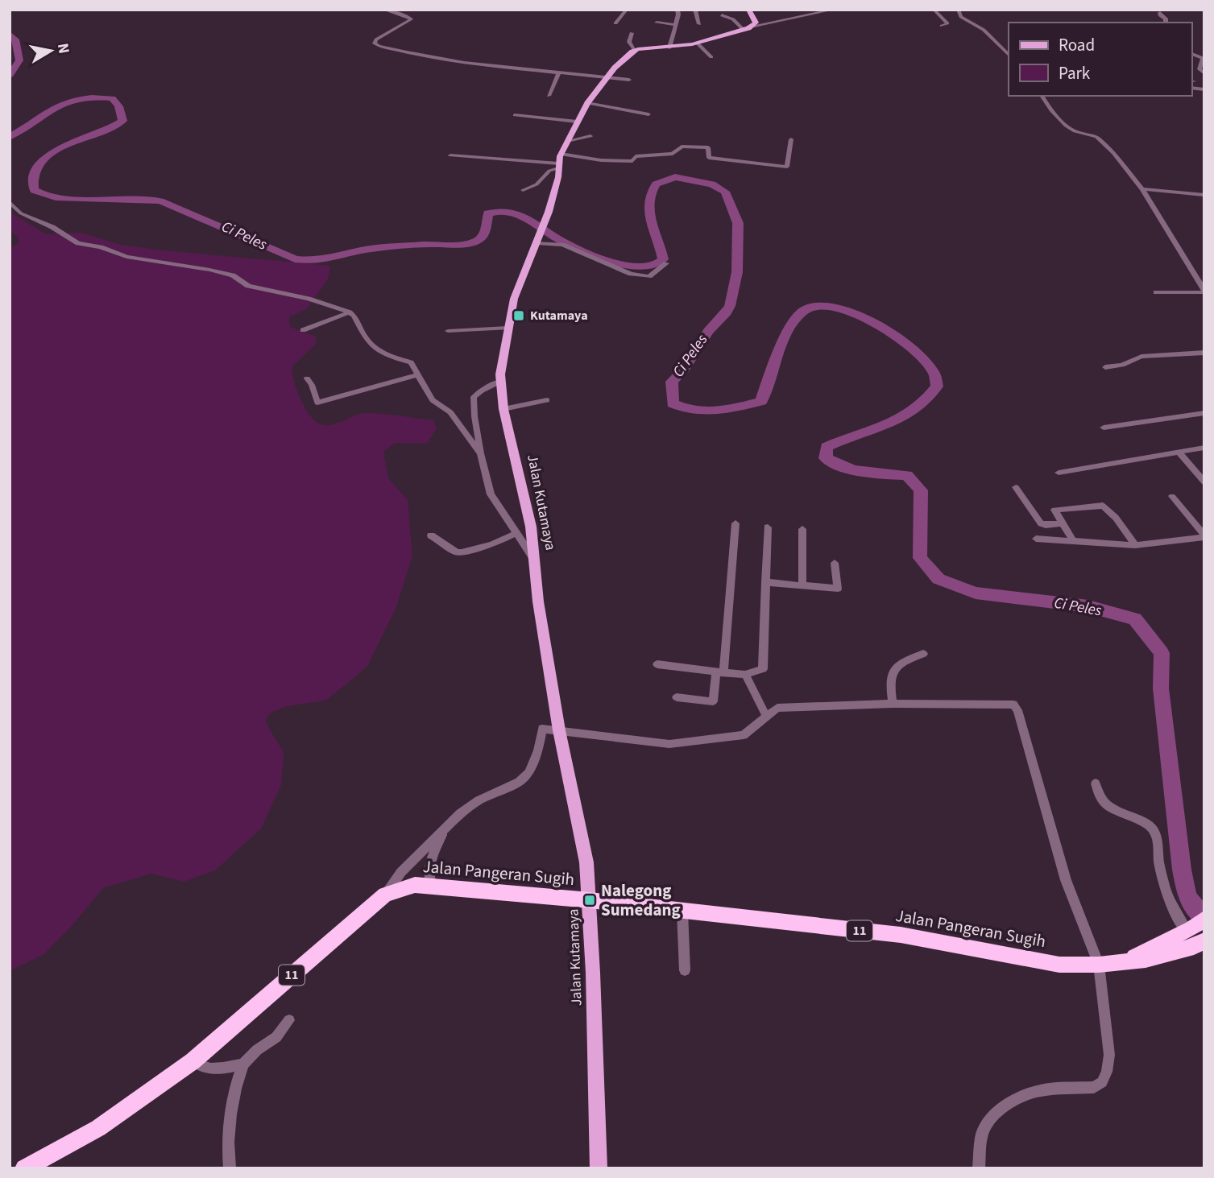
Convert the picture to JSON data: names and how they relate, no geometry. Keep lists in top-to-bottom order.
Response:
{
  "streets": {
    "highway": ["Jalan Pangeran Sugih", "11"],
    "main road": ["Jalan Kutamaya"]
  },
  "crossings": [
    ["Jalan Kutamaya", "Jalan Pangeran Sugih"],
    ["Jalan Pangeran Sugih", "11"]
  ],
  "water": ["Ci Peles"],
  "places": {
    "transit": ["Kutamaya", "Nalegong Sumedang"]
  },
  "legend": ["Road", "Park"],
  "north": "right"
}
